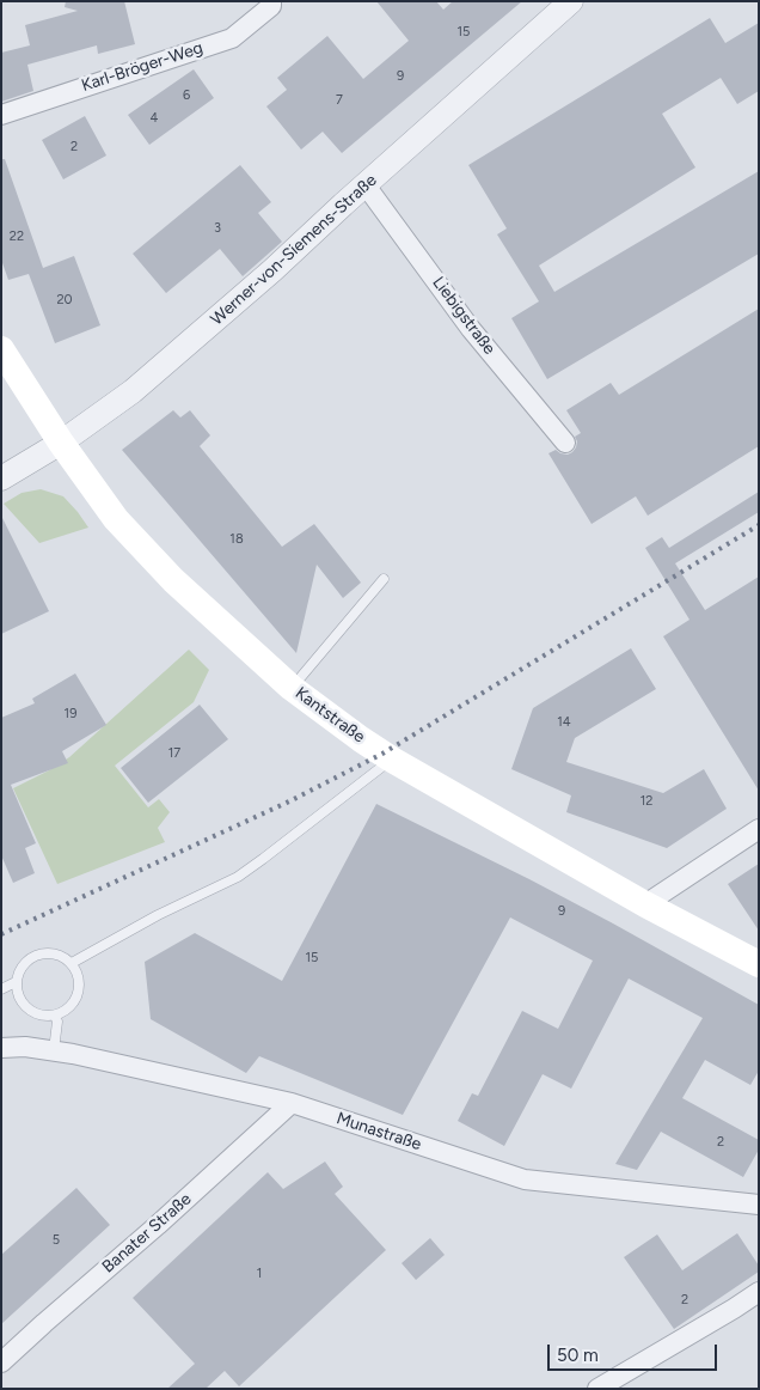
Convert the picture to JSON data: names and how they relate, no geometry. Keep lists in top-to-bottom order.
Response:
{
  "streets": {
    "main road": ["Kantstraße"],
    "street": [
      "Karl-Bröger-Weg",
      "Werner-von-Siemens-Straße",
      "Liebigstraße",
      "Munastraße",
      "Banater Straße"
    ]
  },
  "crossings": [
    ["Werner-von-Siemens-Straße", "Liebigstraße"],
    ["Werner-von-Siemens-Straße", "Kantstraße"],
    ["Munastraße", "Banater Straße"]
  ],
  "house_numbers": [
    "15",
    "9",
    "6",
    "7",
    "4",
    "2",
    "3",
    "22",
    "20",
    "18",
    "19",
    "14",
    "17",
    "12",
    "9",
    "15",
    "2",
    "5",
    "1",
    "2"
  ],
  "scale_bar": "50 m"
}
